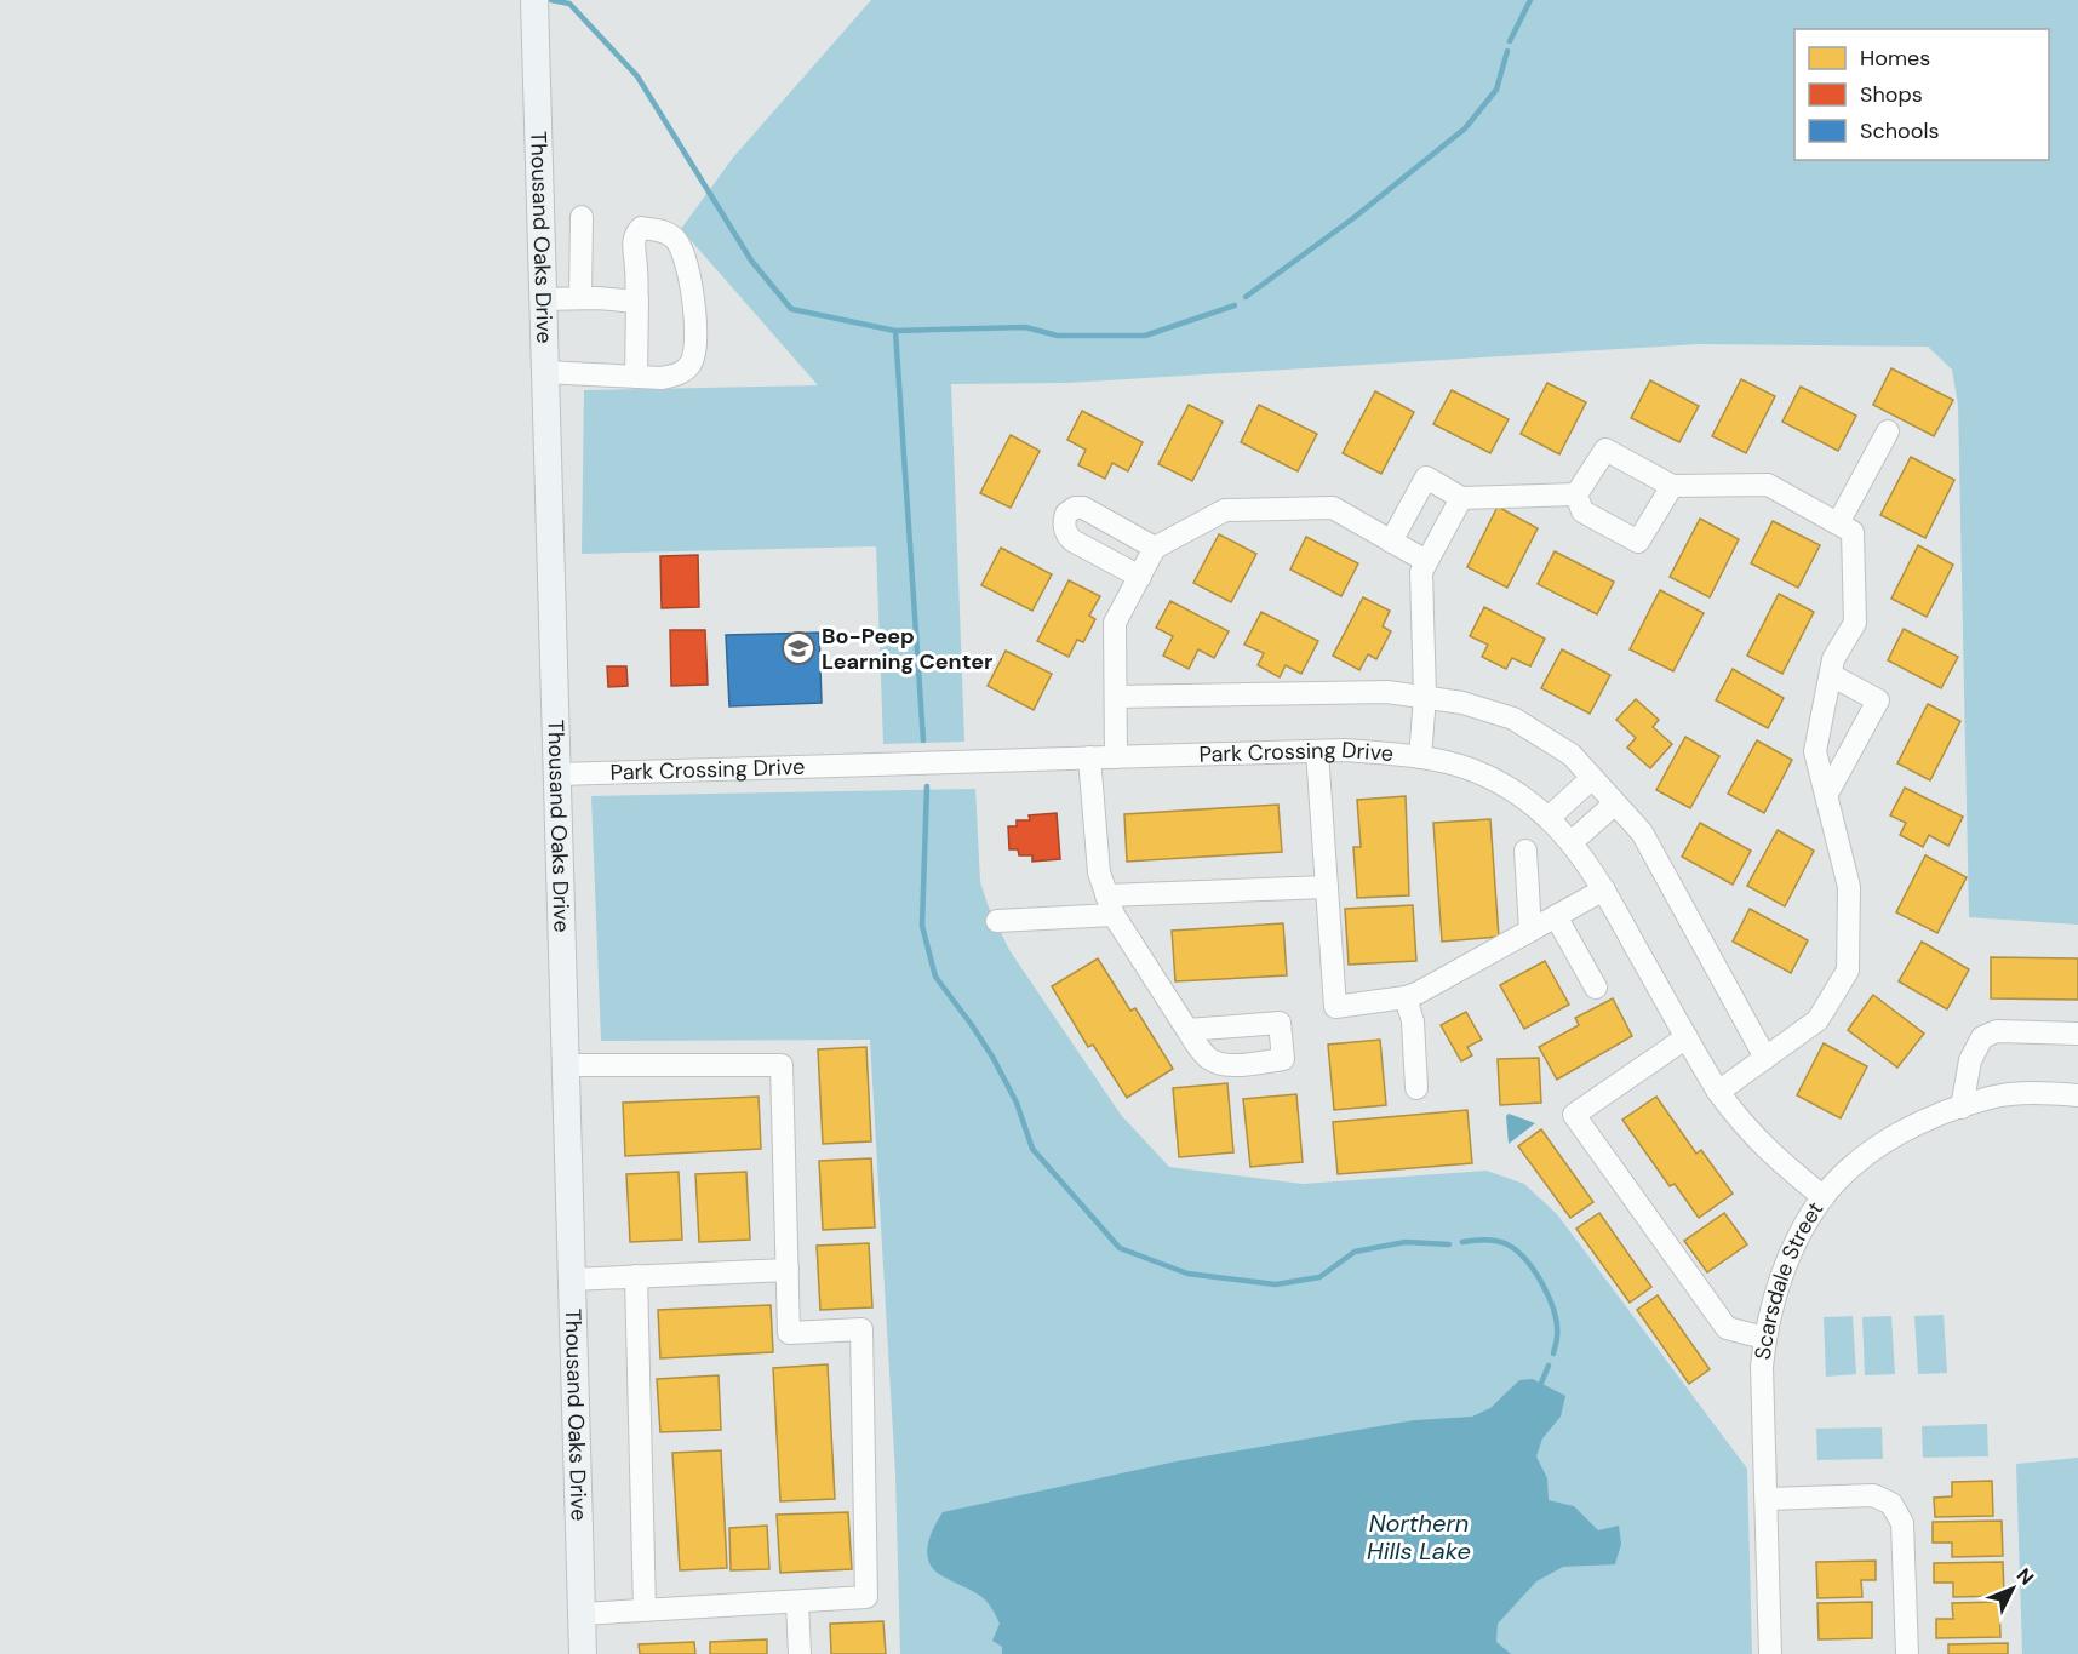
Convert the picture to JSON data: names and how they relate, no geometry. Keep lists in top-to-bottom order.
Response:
{
  "streets": {
    "main road": ["Thousand Oaks Drive"],
    "street": ["Park Crossing Drive", "Scarsdale Street"]
  },
  "crossings": [
    ["Thousand Oaks Drive", "Park Crossing Drive"],
    ["Park Crossing Drive", "Scarsdale Street"]
  ],
  "water": ["Northern Hills Lake"],
  "places": {
    "school or university": ["Bo-Peep Learning Center"]
  },
  "legend": ["Homes", "Shops", "Schools"],
  "north": "top right"
}
